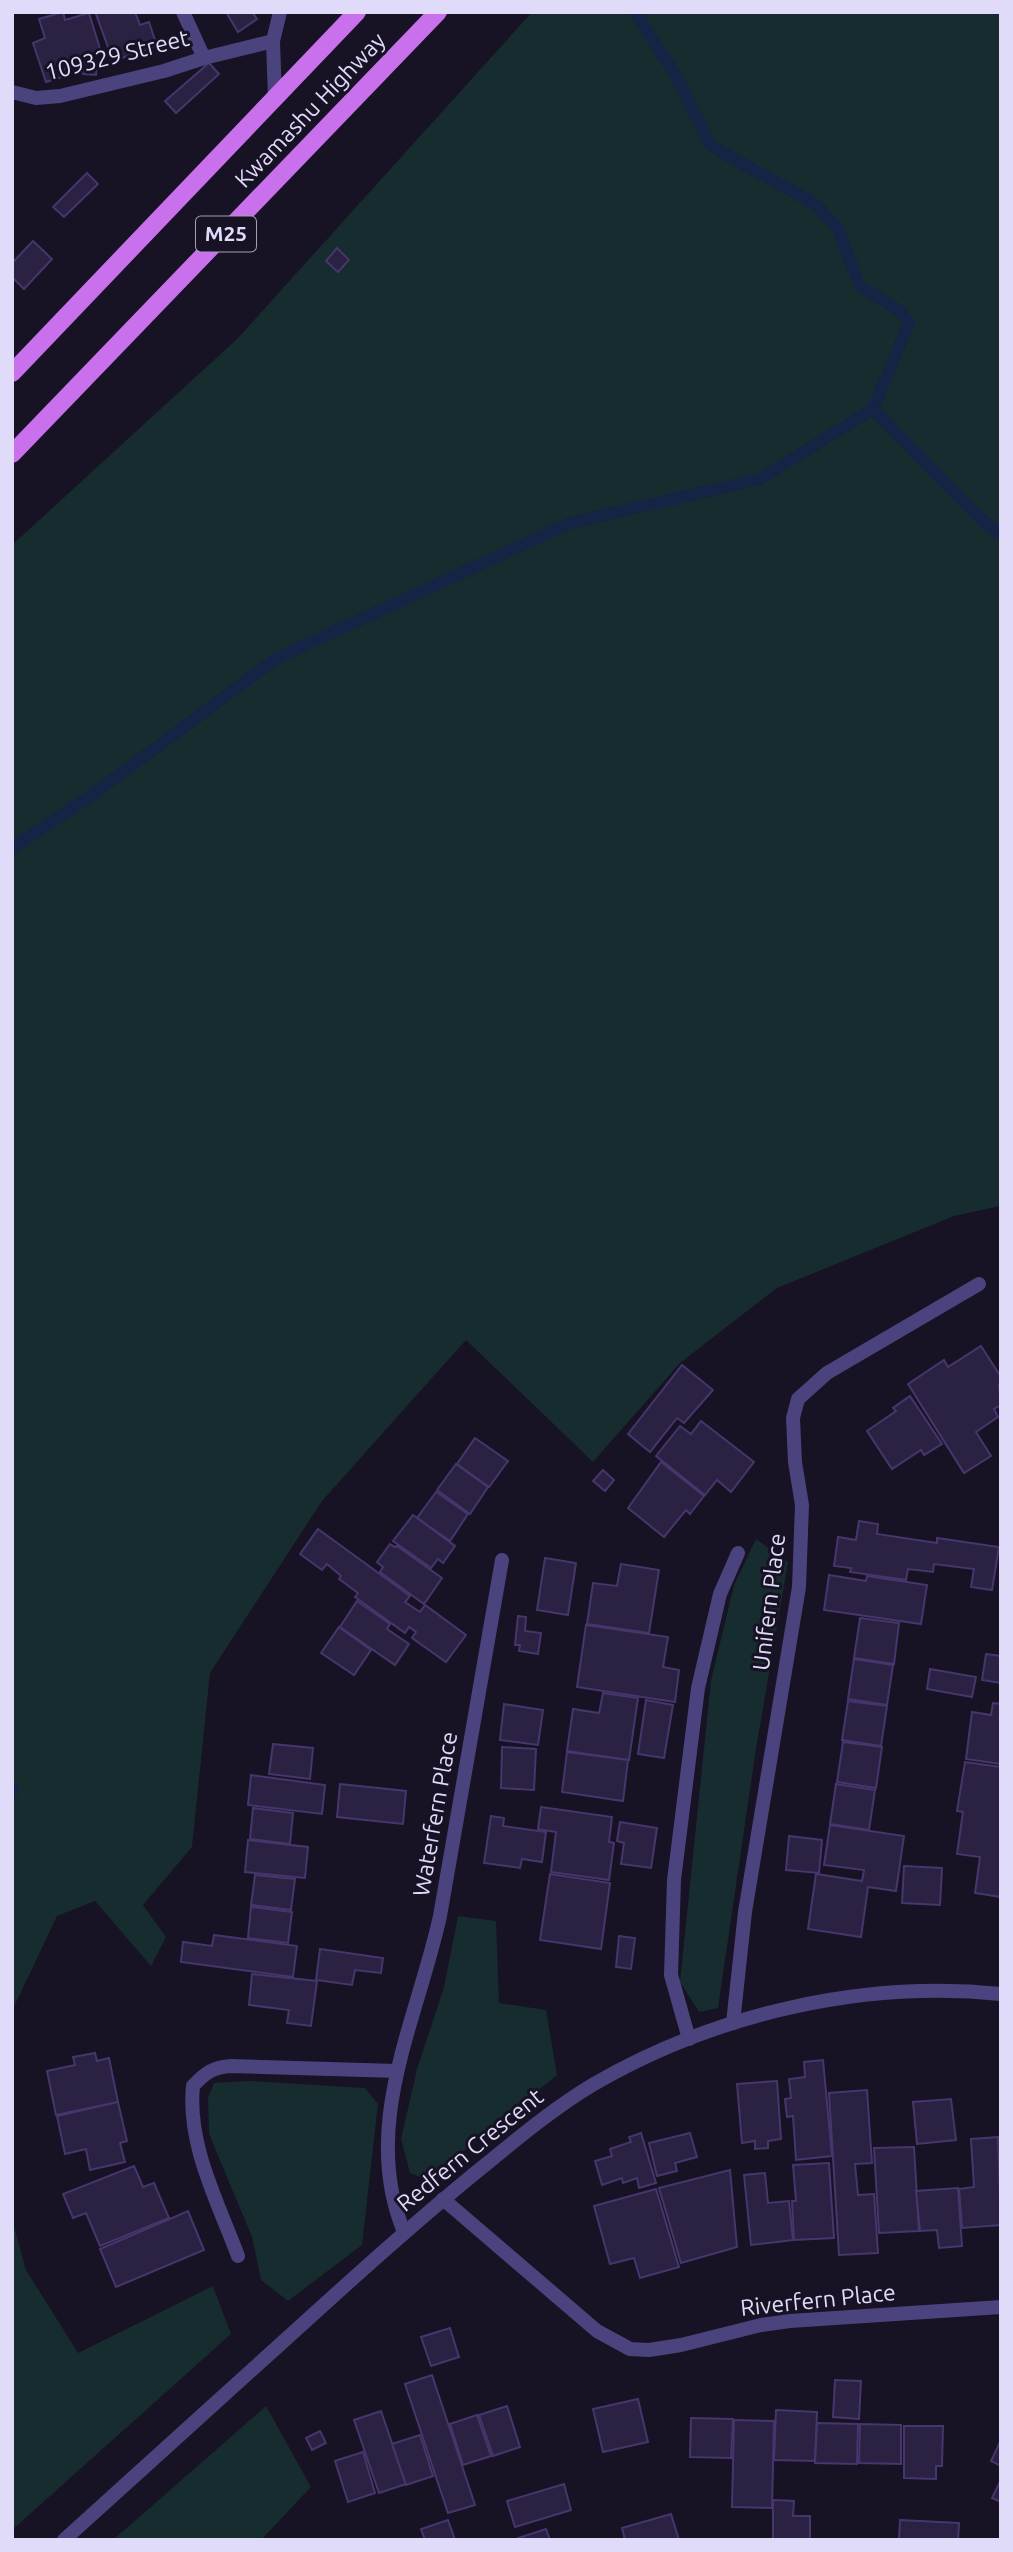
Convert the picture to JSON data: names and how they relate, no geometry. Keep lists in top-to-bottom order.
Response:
{
  "streets": {
    "main road": ["Kwamashu Highway", "M25"],
    "street": [
      "109329 Street",
      "Unifern Place",
      "Waterfern Place",
      "Redfern Crescent",
      "Riverfern Place"
    ]
  },
  "crossings": [
    ["Unifern Place", "Redfern Crescent"],
    ["Waterfern Place", "Redfern Crescent"],
    ["Redfern Crescent", "Riverfern Place"]
  ]
}
